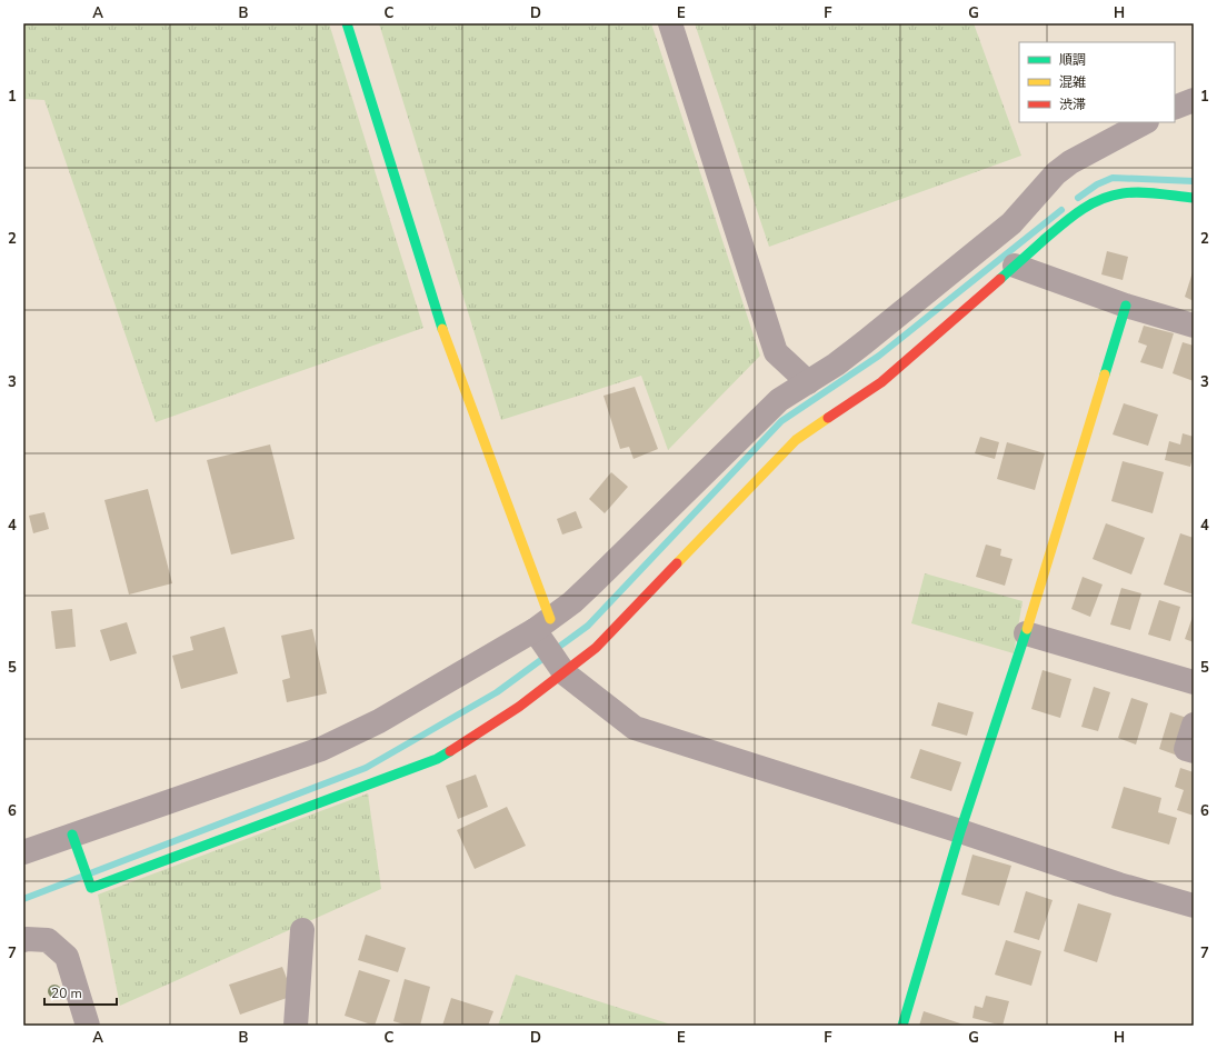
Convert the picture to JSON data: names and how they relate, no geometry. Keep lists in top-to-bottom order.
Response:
{
  "legend": ["順調", "混雑", "渋滞"],
  "scale_bar": "20 m",
  "grid": {
    "columns": [
      "A",
      "B",
      "C",
      "D",
      "E",
      "F",
      "G",
      "H"
    ],
    "rows": [
      "1",
      "2",
      "3",
      "4",
      "5",
      "6",
      "7"
    ]
  }
}
